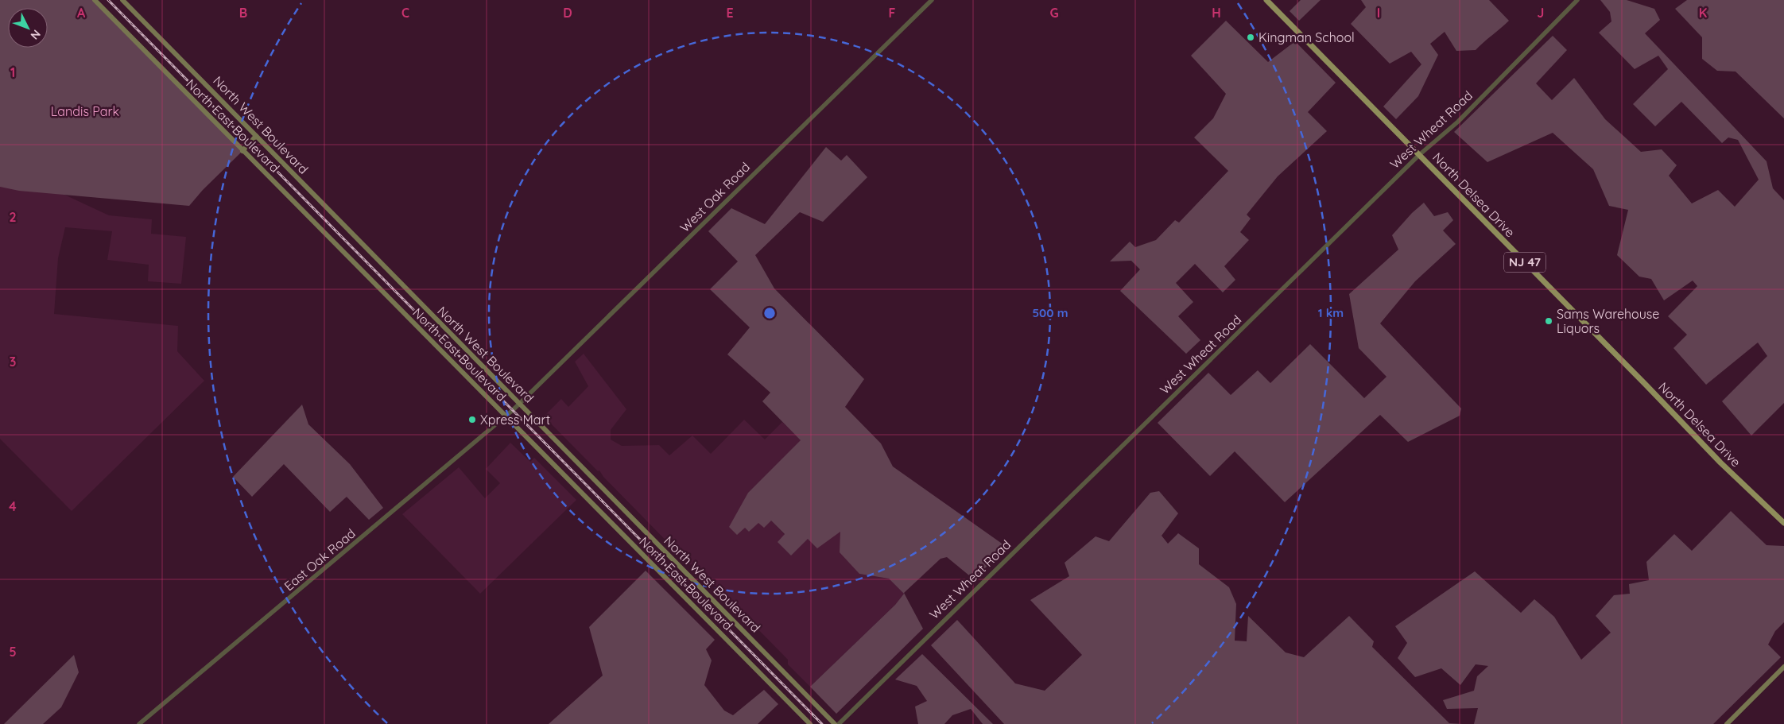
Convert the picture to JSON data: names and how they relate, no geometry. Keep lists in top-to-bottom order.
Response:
{
  "streets": {
    "main road": [
      "North West Boulevard",
      "North East Boulevard",
      "North Delsea Drive",
      "NJ 47"
    ],
    "street": ["West Wheat Road", "West Oak Road", "East Oak Road"]
  },
  "crossings": [
    ["North West Boulevard", "West Oak Road"],
    ["North East Boulevard", "East Oak Road"],
    ["West Wheat Road", "North Delsea Drive"],
    ["West Oak Road", "East Oak Road"]
  ],
  "parks": ["Landis Park"],
  "places": ["Kingman School", "Sams Warehouse Liquors", "Xpress Mart"],
  "north": "bottom right",
  "grid": {
    "columns": [
      "A",
      "B",
      "C",
      "D",
      "E",
      "F",
      "G",
      "H",
      "I",
      "J",
      "K"
    ],
    "rows": [
      "1",
      "2",
      "3",
      "4",
      "5"
    ]
  },
  "rings": ["500 m", "1 km"]
}
